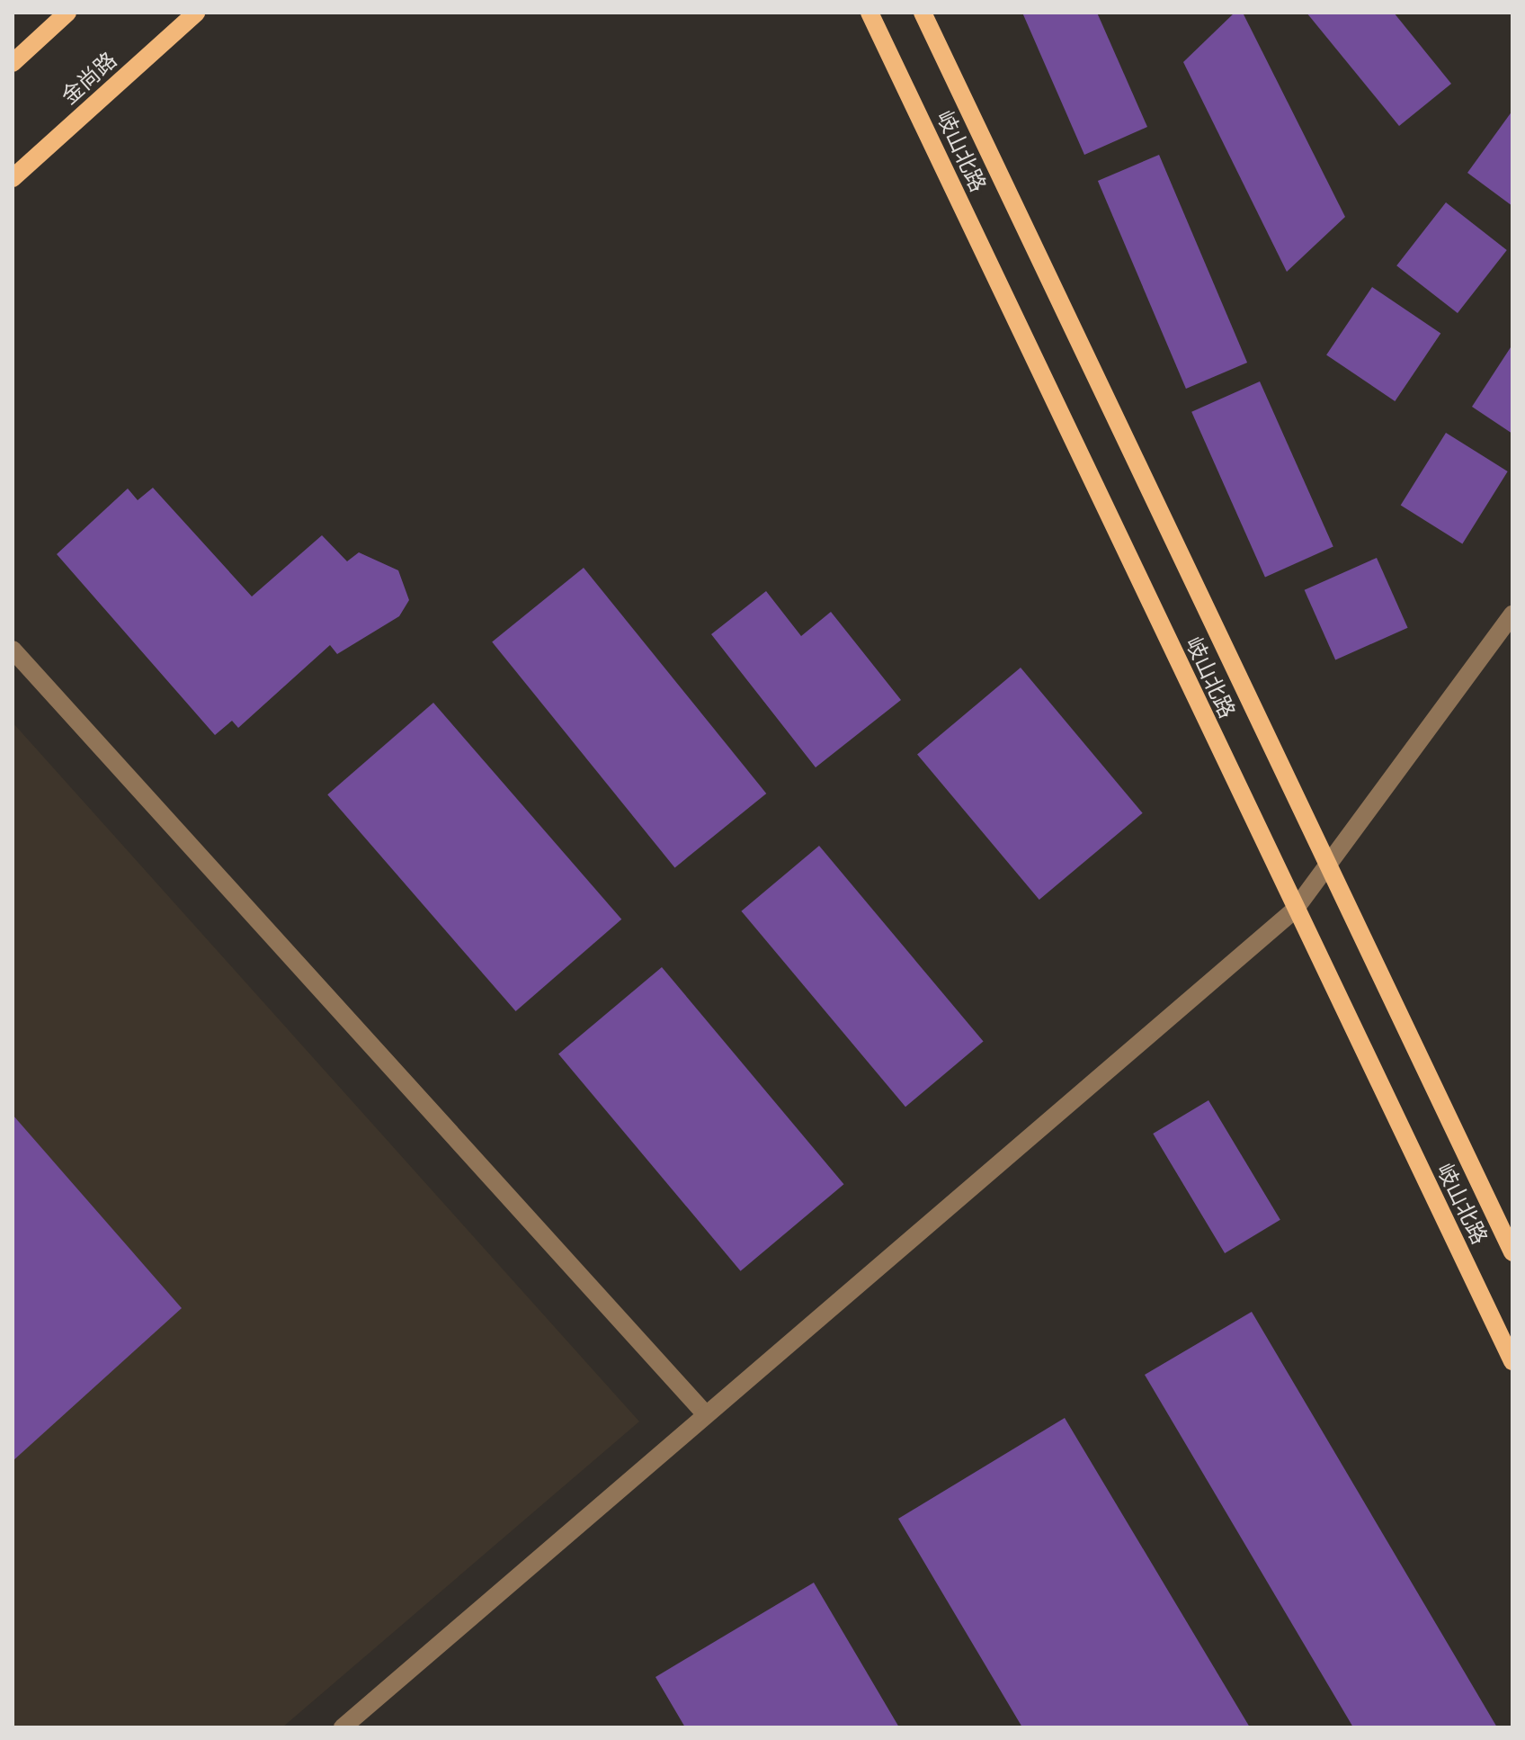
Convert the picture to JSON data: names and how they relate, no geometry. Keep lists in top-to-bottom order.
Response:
{
  "streets": {
    "main road": ["金尚路", "岐山北路"]
  }
}
